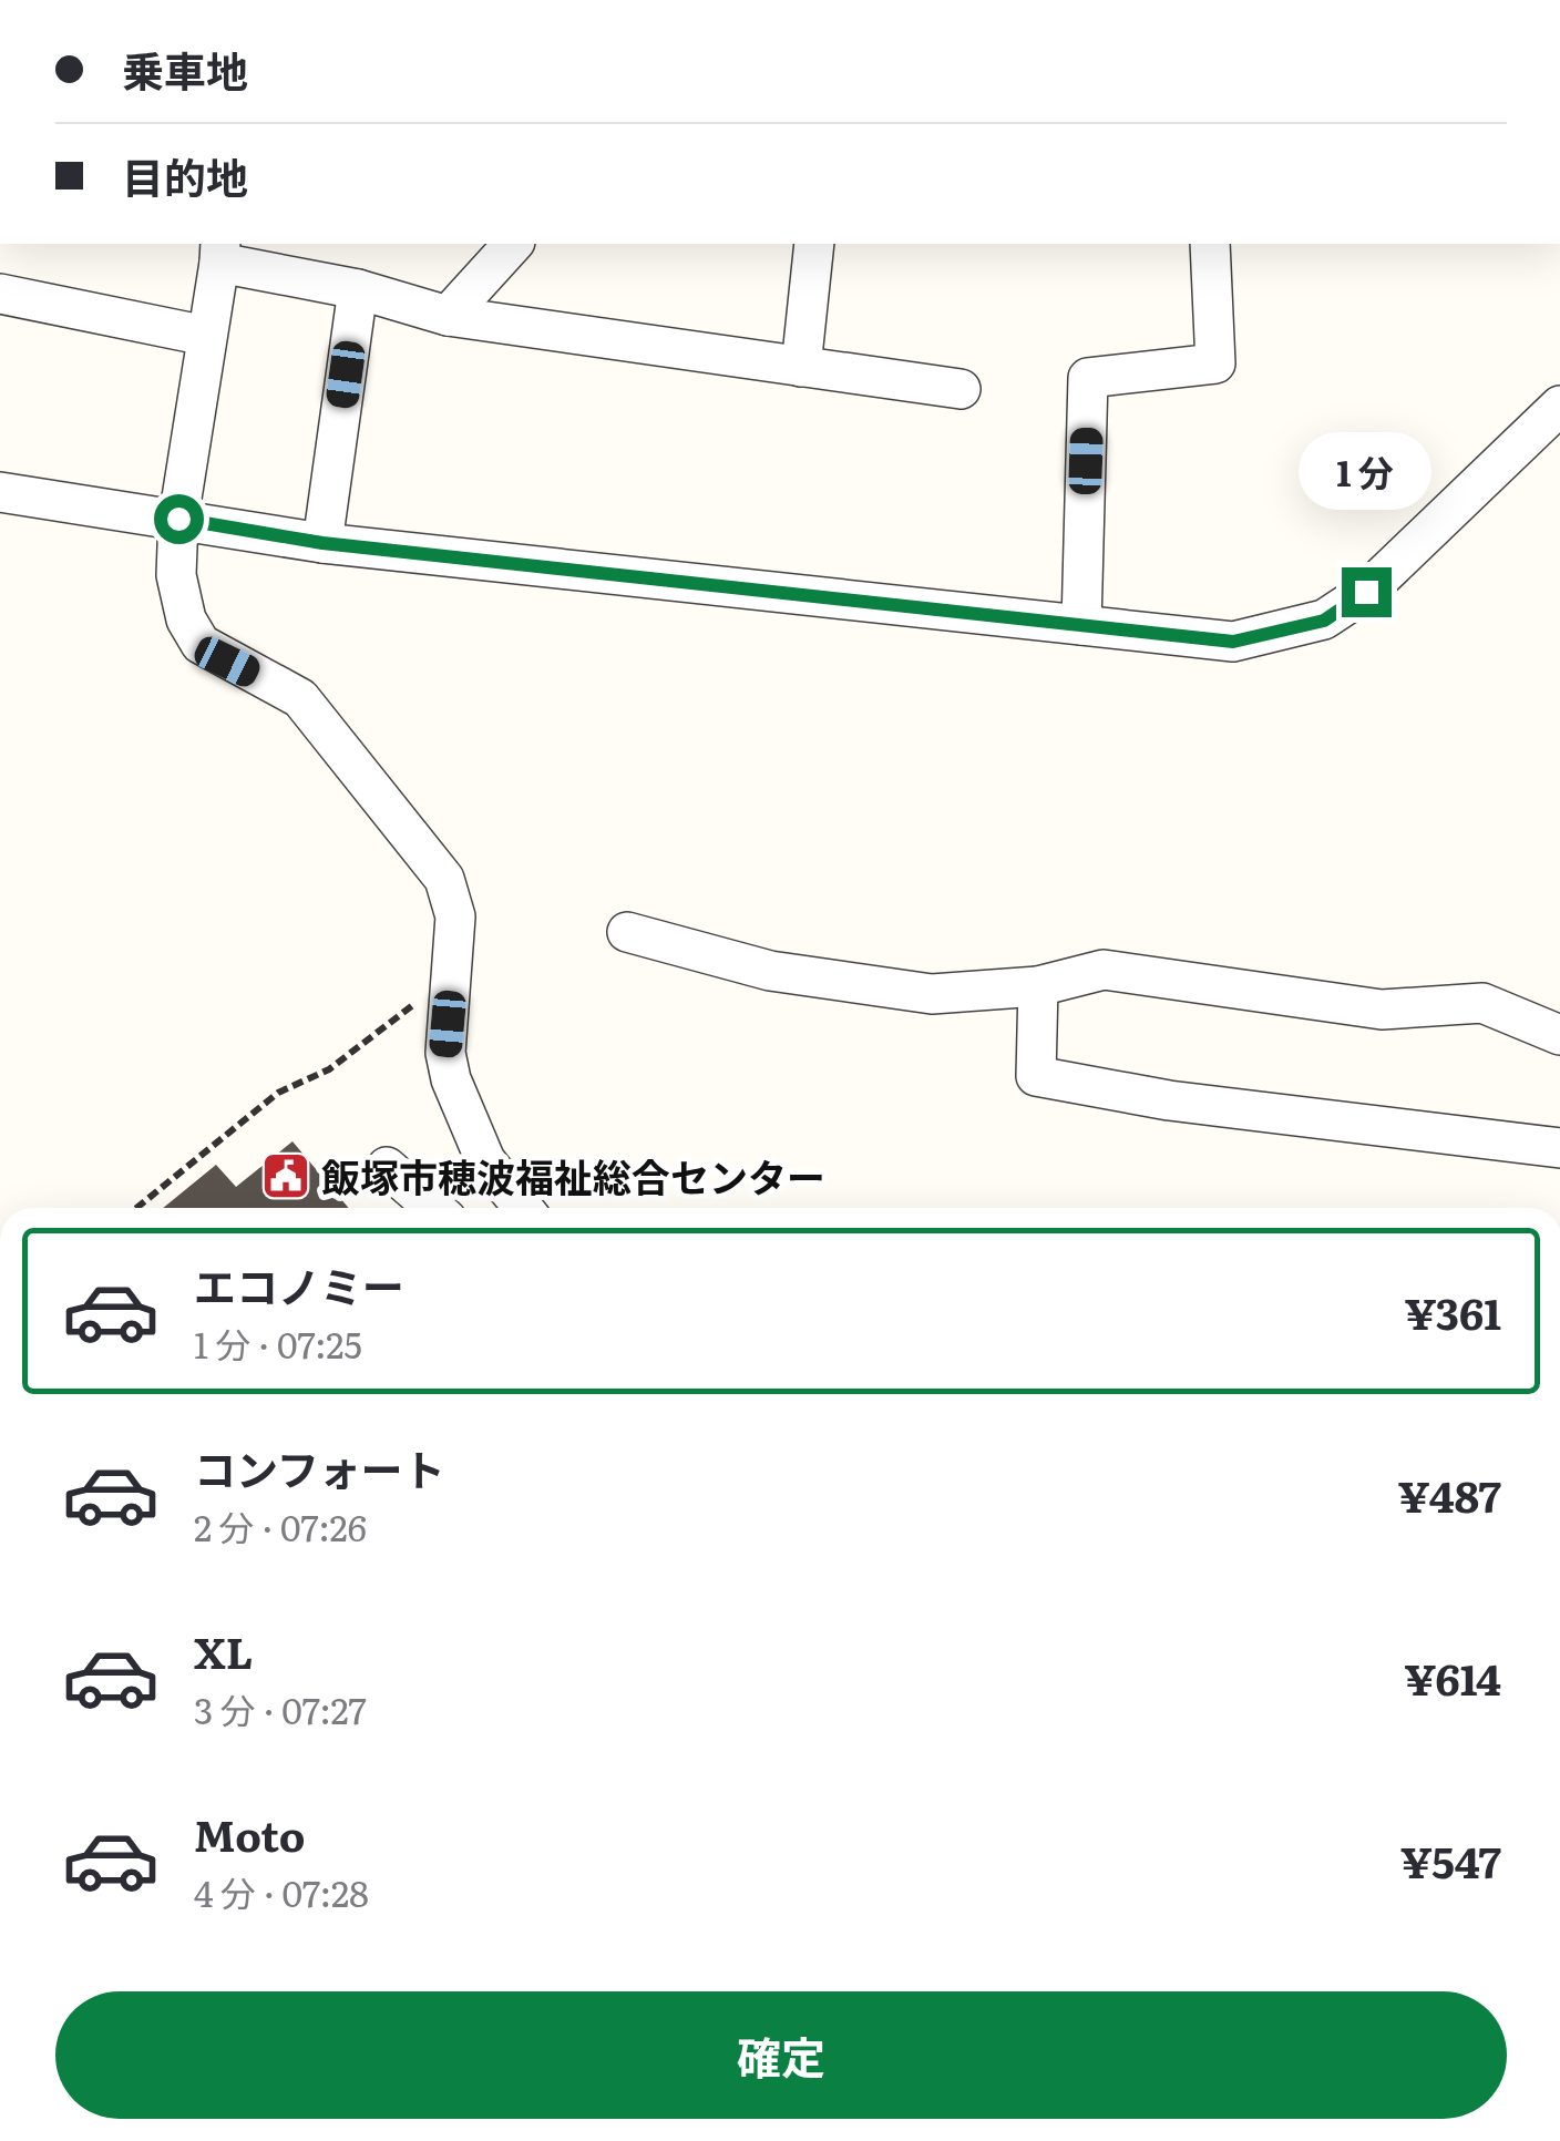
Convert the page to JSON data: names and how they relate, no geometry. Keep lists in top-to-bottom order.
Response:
{
  "places": {
    "public building": ["飯塚市穂波福祉総合センター"]
  },
  "page": {
    "banner": ["乗車地", "目的地"],
    "bubble": "1 分",
    "list": [
      {
        "name": "エコノミー",
        "note": "1 分 · 07:25",
        "value": "¥361"
      },
      {
        "name": "コンフォート",
        "note": "2 分 · 07:26",
        "value": "¥487"
      },
      {
        "name": "XL",
        "note": "3 分 · 07:27",
        "value": "¥614"
      },
      {
        "name": "Moto",
        "note": "4 分 · 07:28",
        "value": "¥547"
      }
    ],
    "buttons": "確定"
  }
}
